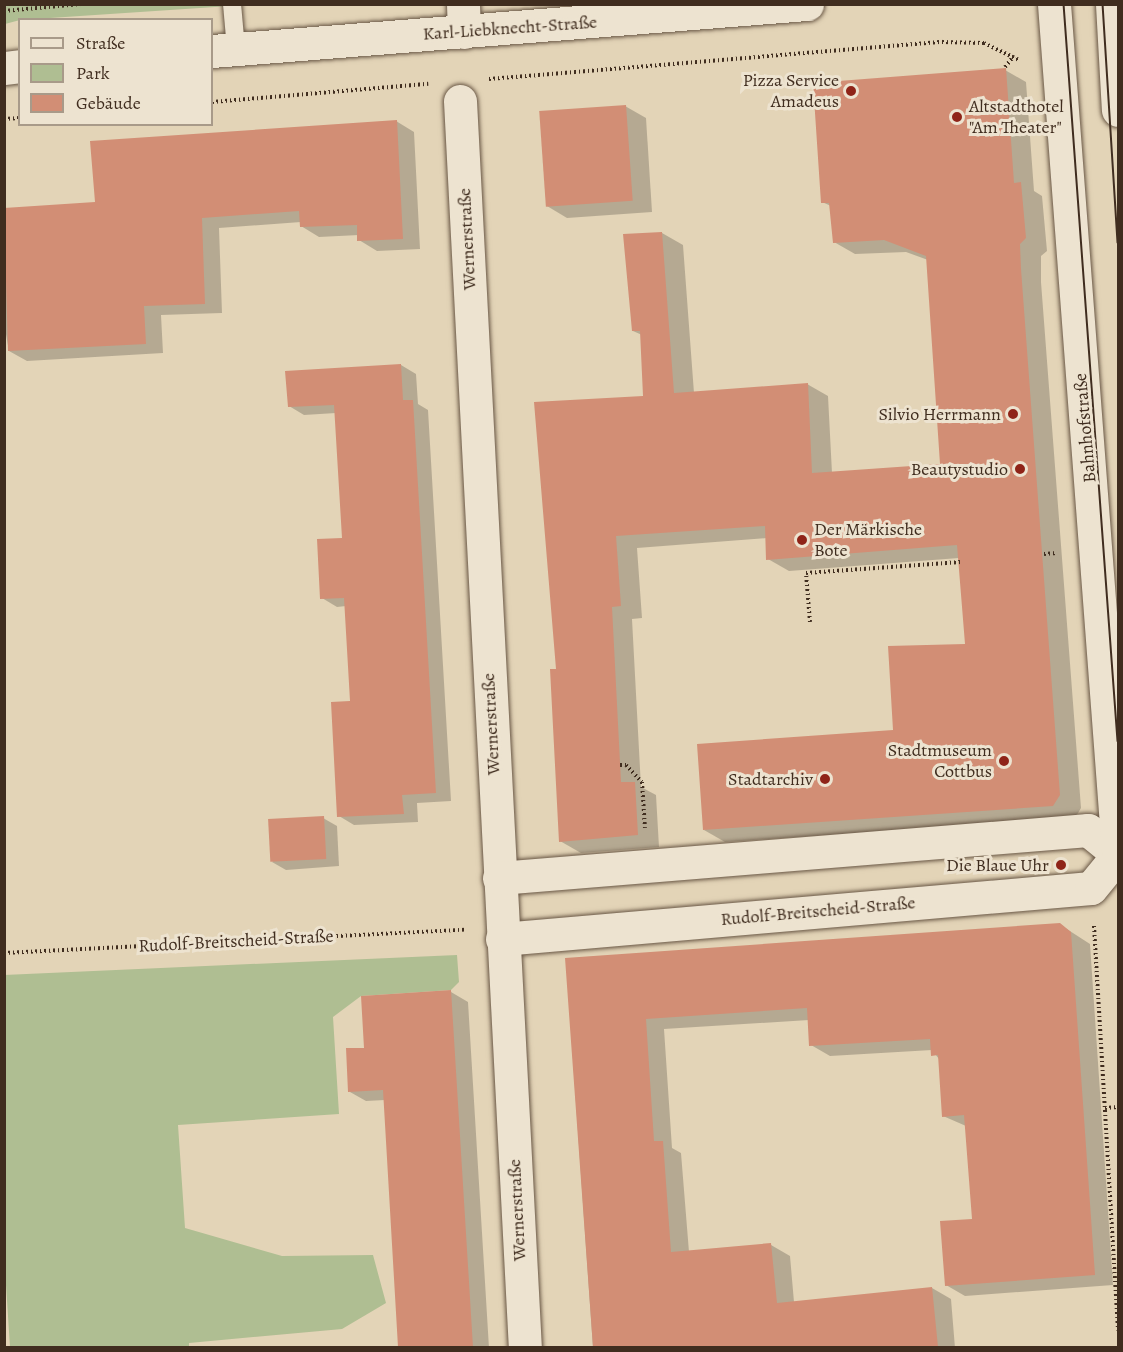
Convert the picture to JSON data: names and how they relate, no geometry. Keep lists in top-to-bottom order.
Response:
{
  "streets": {
    "street": [
      "Karl-Liebknecht-Straße",
      "Wernerstraße",
      "Bahnhofstraße",
      "Rudolf-Breitscheid-Straße"
    ]
  },
  "crossings": [
    ["Wernerstraße", "Rudolf-Breitscheid-Straße"]
  ],
  "places": [
    "Pizza Service Amadeus",
    "Altstadthotel \"Am Theater\"",
    "Silvio Herrmann",
    "Beautystudio",
    "Der Märkische Bote",
    "Stadtmuseum Cottbus",
    "Stadtarchiv",
    "Die Blaue Uhr"
  ],
  "legend": ["Straße", "Park", "Gebäude"]
}
